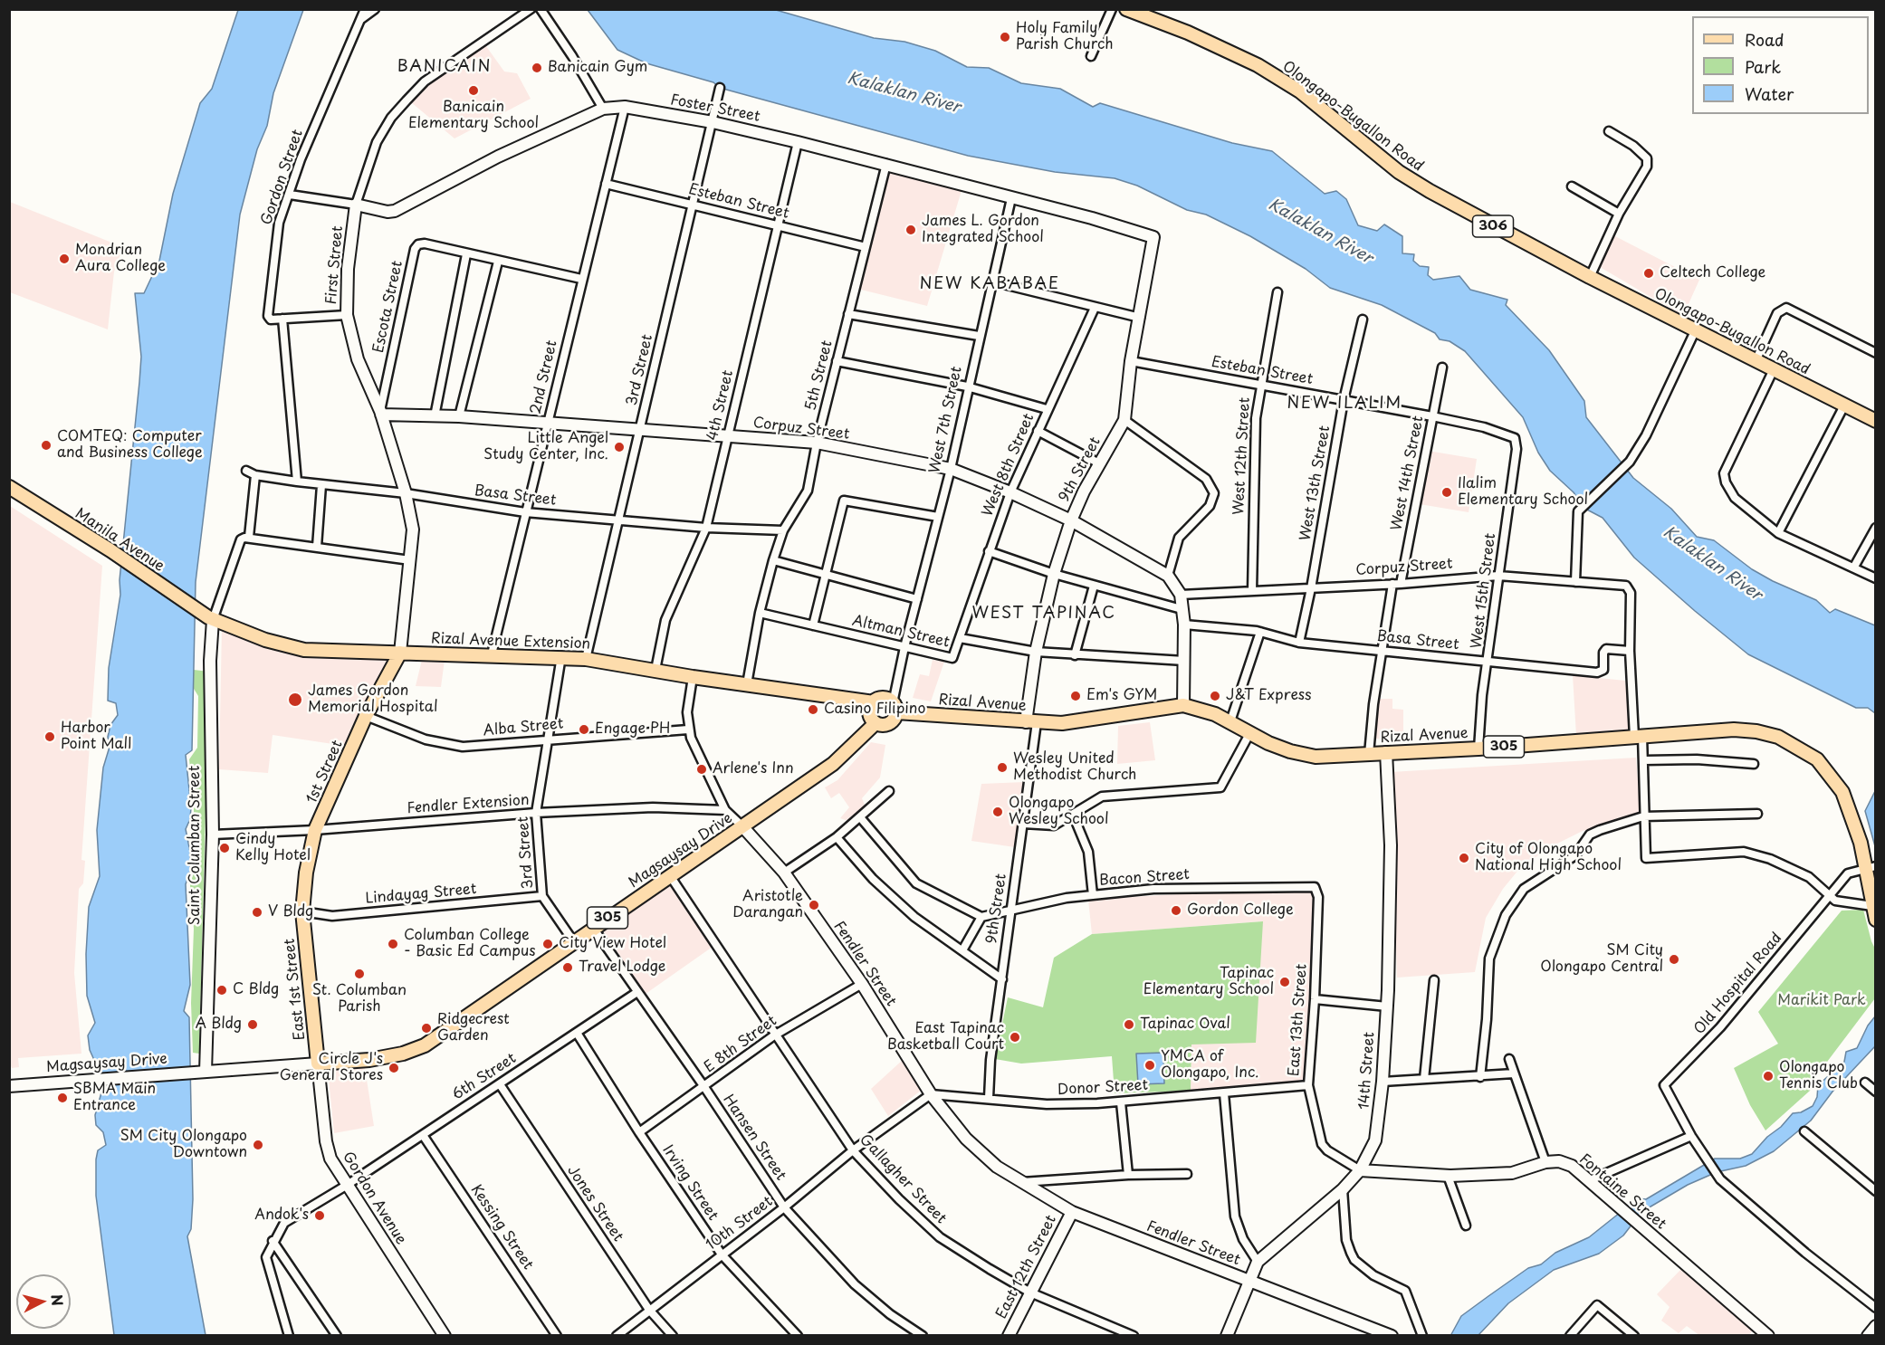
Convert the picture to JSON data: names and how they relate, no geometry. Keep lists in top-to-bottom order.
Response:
{
  "streets": {
    "main road": [
      "Olongapo-Bugallon Road",
      "306",
      "Manila Avenue",
      "Rizal Avenue Extension",
      "Rizal Avenue",
      "305",
      "1st Street",
      "Magsaysay Drive",
      "East 1st Street"
    ],
    "street": [
      "Foster Street",
      "Gordon Street",
      "Esteban Street",
      "First Street",
      "Escota Street",
      "3rd Street",
      "5th Street",
      "2nd Street",
      "4th Street",
      "West 7th Street",
      "Corpuz Street",
      "West 12th Street",
      "West 8th Street",
      "9th Street",
      "West 14th Street",
      "West 13th Street",
      "Basa Street",
      "West 15th Street",
      "Altman Street",
      "Alba Street",
      "Fendler Extension",
      "Saint Columban Street",
      "Bacon Street",
      "Lindayag Street",
      "Fendler Street",
      "Old Hospital Road",
      "East 13th Street",
      "E 8th Street",
      "14th Street",
      "6th Street",
      "Donor Street",
      "Hansen Street",
      "Gallagher Street",
      "Irving Street",
      "Fontaine Street",
      "Gordon Avenue",
      "Jones Street",
      "10th Street",
      "Kessing Street",
      "East 12th Street"
    ]
  },
  "crossings": [
    ["Foster Street", "Gordon Street"],
    ["Foster Street", "First Street"],
    ["Foster Street", "3rd Street"],
    ["Foster Street", "5th Street"],
    ["Foster Street", "2nd Street"],
    ["Foster Street", "4th Street"],
    ["Foster Street", "West 7th Street"],
    ["Foster Street", "9th Street"],
    ["Esteban Street", "3rd Street"],
    ["Esteban Street", "5th Street"],
    ["Esteban Street", "2nd Street"],
    ["Esteban Street", "4th Street"],
    ["Esteban Street", "West 12th Street"],
    ["Esteban Street", "9th Street"],
    ["Esteban Street", "West 14th Street"],
    ["Esteban Street", "West 13th Street"],
    ["Esteban Street", "West 15th Street"],
    ["First Street", "Escota Street"],
    ["First Street", "Corpuz Street"],
    ["First Street", "Basa Street"],
    ["First Street", "Rizal Avenue Extension"],
    ["First Street", "1st Street"],
    ["Escota Street", "2nd Street"],
    ["Escota Street", "Corpuz Street"],
    ["3rd Street", "Corpuz Street"],
    ["3rd Street", "Basa Street"],
    ["3rd Street", "Rizal Avenue Extension"],
    ["3rd Street", "Alba Street"],
    ["3rd Street", "Fendler Extension"],
    ["3rd Street", "Magsaysay Drive"],
    ["3rd Street", "Lindayag Street"],
    ["5th Street", "Corpuz Street"],
    ["5th Street", "Basa Street"],
    ["5th Street", "Altman Street"],
    ["5th Street", "Rizal Avenue Extension"],
    ["2nd Street", "Corpuz Street"],
    ["2nd Street", "Basa Street"],
    ["2nd Street", "Rizal Avenue Extension"],
    ["4th Street", "Corpuz Street"],
    ["4th Street", "Basa Street"],
    ["4th Street", "Rizal Avenue Extension"],
    ["West 7th Street", "Corpuz Street"],
    ["West 7th Street", "Altman Street"],
    ["West 7th Street", "Rizal Avenue Extension"],
    ["West 7th Street", "Rizal Avenue"],
    ["West 7th Street", "305"],
    ["West 7th Street", "Magsaysay Drive"],
    ["Corpuz Street", "West 12th Street"],
    ["Corpuz Street", "West 8th Street"],
    ["Corpuz Street", "9th Street"],
    ["Corpuz Street", "West 14th Street"],
    ["Corpuz Street", "West 13th Street"],
    ["Corpuz Street", "Basa Street"],
    ["Corpuz Street", "West 15th Street"],
    ["West 8th Street", "Altman Street"],
    ["9th Street", "Altman Street"],
    ["9th Street", "Rizal Avenue"],
    ["9th Street", "Bacon Street"],
    ["9th Street", "Donor Street"],
    ["West 14th Street", "Basa Street"],
    ["West 14th Street", "Rizal Avenue"],
    ["West 13th Street", "Basa Street"],
    ["Basa Street", "West 15th Street"],
    ["Manila Avenue", "Rizal Avenue Extension"],
    ["Manila Avenue", "Saint Columban Street"],
    ["West 15th Street", "Rizal Avenue"],
    ["Rizal Avenue Extension", "Rizal Avenue"],
    ["Rizal Avenue Extension", "305"],
    ["Rizal Avenue Extension", "1st Street"],
    ["Rizal Avenue Extension", "Saint Columban Street"],
    ["Rizal Avenue Extension", "Magsaysay Drive"],
    ["Rizal Avenue Extension", "Fendler Street"],
    ["Rizal Avenue", "305"],
    ["Rizal Avenue", "Magsaysay Drive"],
    ["Rizal Avenue", "Old Hospital Road"],
    ["Rizal Avenue", "14th Street"],
    ["Alba Street", "1st Street"],
    ["Alba Street", "Fendler Street"],
    ["305", "Saint Columban Street"],
    ["305", "Magsaysay Drive"],
    ["305", "East 1st Street"],
    ["305", "Gordon Avenue"],
    ["1st Street", "Fendler Extension"],
    ["1st Street", "Lindayag Street"],
    ["1st Street", "East 1st Street"],
    ["Fendler Extension", "Saint Columban Street"],
    ["Fendler Extension", "Fendler Street"],
    ["Saint Columban Street", "Magsaysay Drive"],
    ["Magsaysay Drive", "Fendler Street"],
    ["Magsaysay Drive", "East 1st Street"],
    ["Magsaysay Drive", "Hansen Street"],
    ["Magsaysay Drive", "Gallagher Street"],
    ["Magsaysay Drive", "Gordon Avenue"],
    ["Bacon Street", "East 13th Street"],
    ["Lindayag Street", "East 1st Street"],
    ["Fendler Street", "E 8th Street"],
    ["Fendler Street", "14th Street"],
    ["Fendler Street", "Donor Street"],
    ["Fendler Street", "10th Street"],
    ["Fendler Street", "East 12th Street"],
    ["East 1st Street", "Gordon Avenue"],
    ["East 13th Street", "14th Street"],
    ["East 13th Street", "Donor Street"],
    ["East 13th Street", "Fontaine Street"],
    ["E 8th Street", "Hansen Street"],
    ["E 8th Street", "Gallagher Street"],
    ["E 8th Street", "Irving Street"],
    ["14th Street", "Fontaine Street"],
    ["6th Street", "Hansen Street"],
    ["6th Street", "Irving Street"],
    ["6th Street", "Gordon Avenue"],
    ["6th Street", "Jones Street"],
    ["6th Street", "Kessing Street"],
    ["Donor Street", "10th Street"],
    ["Hansen Street", "10th Street"],
    ["Gallagher Street", "10th Street"],
    ["Gallagher Street", "East 12th Street"],
    ["Irving Street", "10th Street"],
    ["Jones Street", "10th Street"]
  ],
  "districts": [
    "BANICAIN",
    "NEW KABABAE",
    "NEW ILALIM",
    "WEST TAPINAC"
  ],
  "water": ["Kalaklan River"],
  "parks": ["Marikit Park"],
  "places": [
    "Holy Family Parish Church",
    "Banicain Gym",
    "Banicain Elementary School",
    "James L. Gordon Integrated School",
    "Mondrian Aura College",
    "Celtech College",
    "COMTEQ: Computer and Business College",
    "Little Angel Study Center, Inc.",
    "Ilalim Elementary School",
    "Em's GYM",
    "J&T Express",
    "James Gordon Memorial Hospital",
    "Casino Filipino",
    "Engage PH",
    "Harbor Point Mall",
    "Wesley United Methodist Church",
    "Arlene's Inn",
    "Olongapo Wesley School",
    "Cindy Kelly Hotel",
    "City of Olongapo National High School",
    "Aristotle Darangan",
    "Gordon College",
    "V Bldg",
    "Columban College - Basic Ed Campus",
    "City View Hotel",
    "SM City Olongapo Central",
    "Travel Lodge",
    "St. Columban Parish",
    "Tapinac Elementary School",
    "C Bldg",
    "A Bldg",
    "Tapinac Oval",
    "Ridgecrest Garden",
    "East Tapinac Basketball Court",
    "YMCA of Olongapo, Inc.",
    "Circle J's General Stores",
    "Olongapo Tennis Club",
    "SBMA Main Entrance",
    "SM City Olongapo Downtown",
    "Andok's"
  ],
  "legend": ["Road", "Park", "Water"],
  "north": "right"
}
